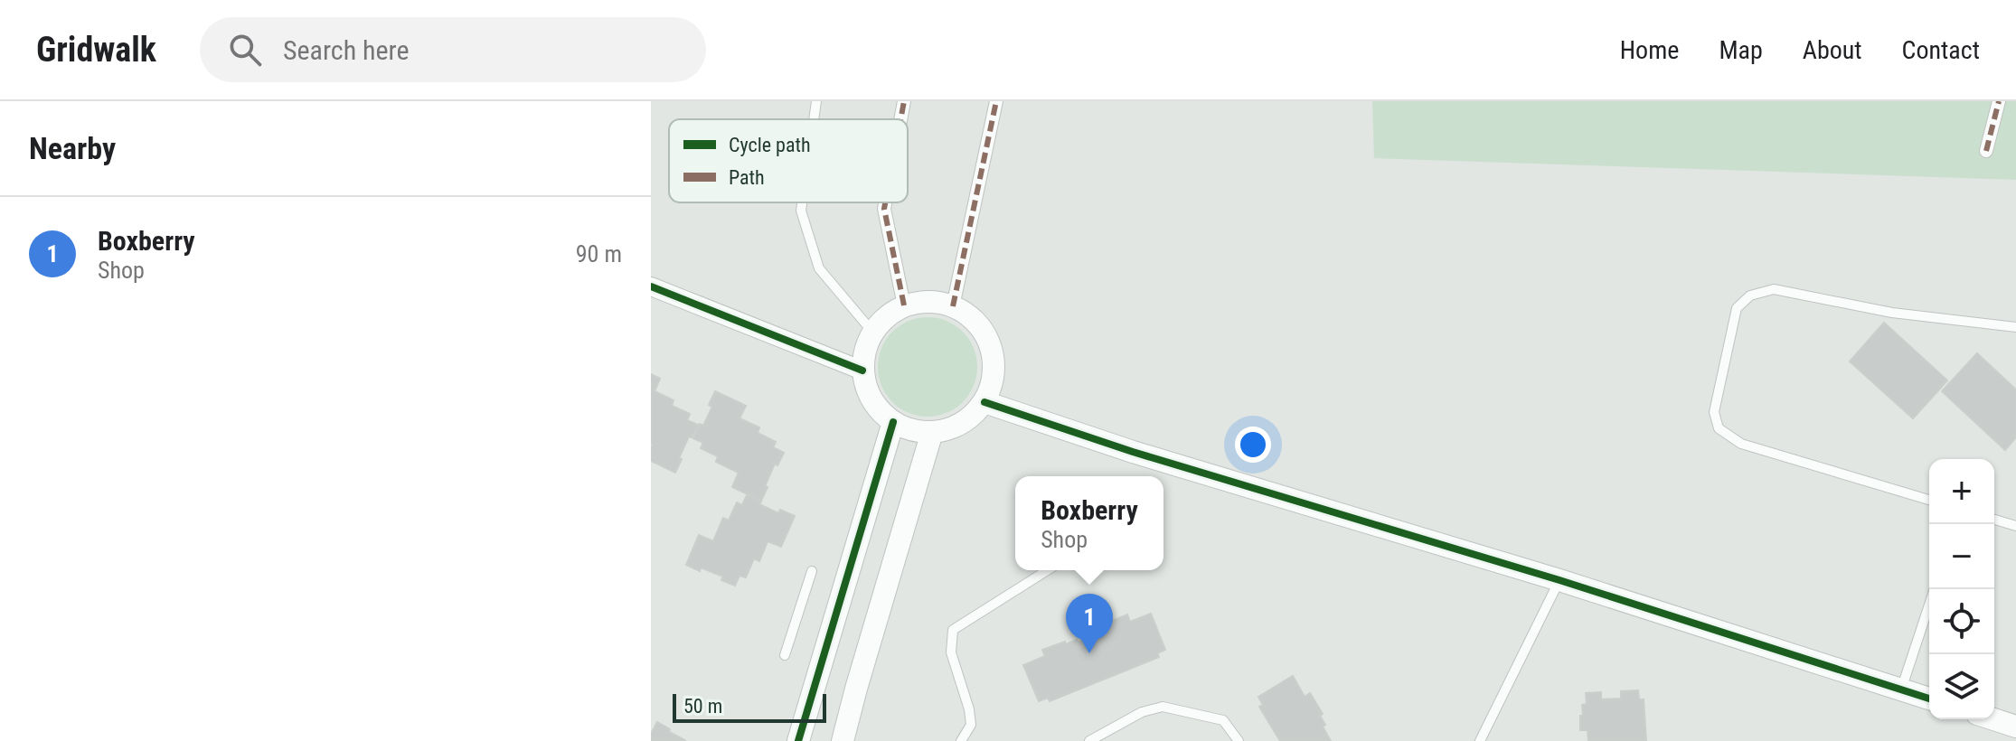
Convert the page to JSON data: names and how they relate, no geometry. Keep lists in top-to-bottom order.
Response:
{
  "legend": ["Cycle path", "Path"],
  "scale_bar": "50 m",
  "page": {
    "header": "Gridwalk",
    "search": "Search here",
    "nav": [
      "Home",
      "Map",
      "About",
      "Contact"
    ],
    "heading": "Nearby",
    "list": [
      {
        "mark": "1",
        "name": "Boxberry",
        "note": "Shop",
        "value": "90 m"
      }
    ],
    "map_buttons": ["+", "−"],
    "popup": ["Boxberry", "Shop"],
    "pins": "1",
    "scale": "50 m"
  }
}
